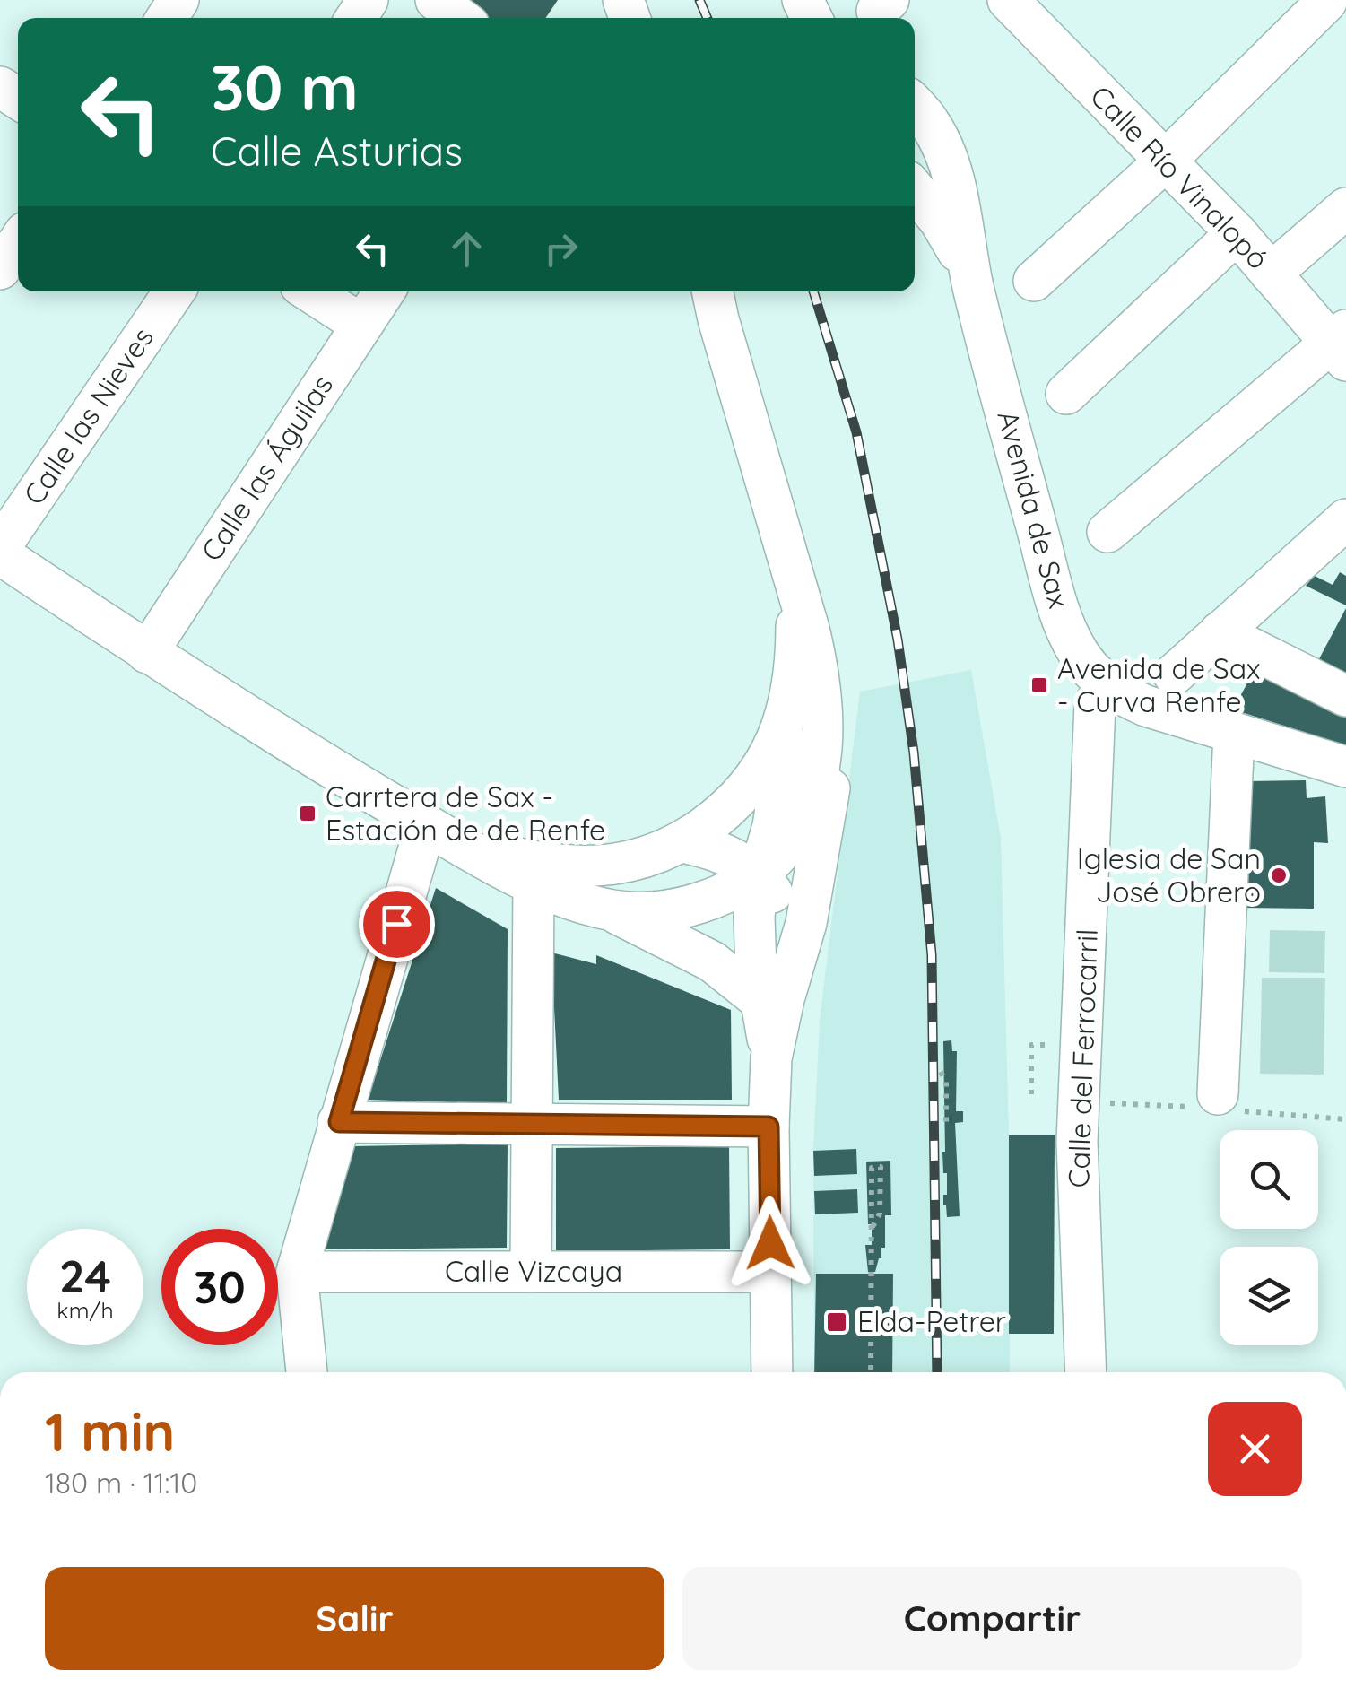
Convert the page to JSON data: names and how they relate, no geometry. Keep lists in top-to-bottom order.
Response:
{
  "streets": {
    "street": [
      "Calle Río Vinalopó",
      "Calle las Nieves",
      "Calle las Águilas",
      "Avenida de Sax",
      "Calle del Ferrocarril",
      "Calle Vizcaya"
    ]
  },
  "crossings": [
    ["Avenida de Sax", "Calle del Ferrocarril"]
  ],
  "places": {
    "transit": ["Avenida de Sax - Curva Renfe", "Carrtera de Sax - Estación de de Renfe", "Elda-Petrer"],
    "other": ["Iglesia de San José Obrero"]
  },
  "page": {
    "turn": ["30 m", "Calle Asturias"],
    "speed": "24 km/h",
    "limit": "30",
    "heading": ["1 min", "180 m · 11:10"],
    "buttons": ["Salir", "Compartir"]
  }
}
